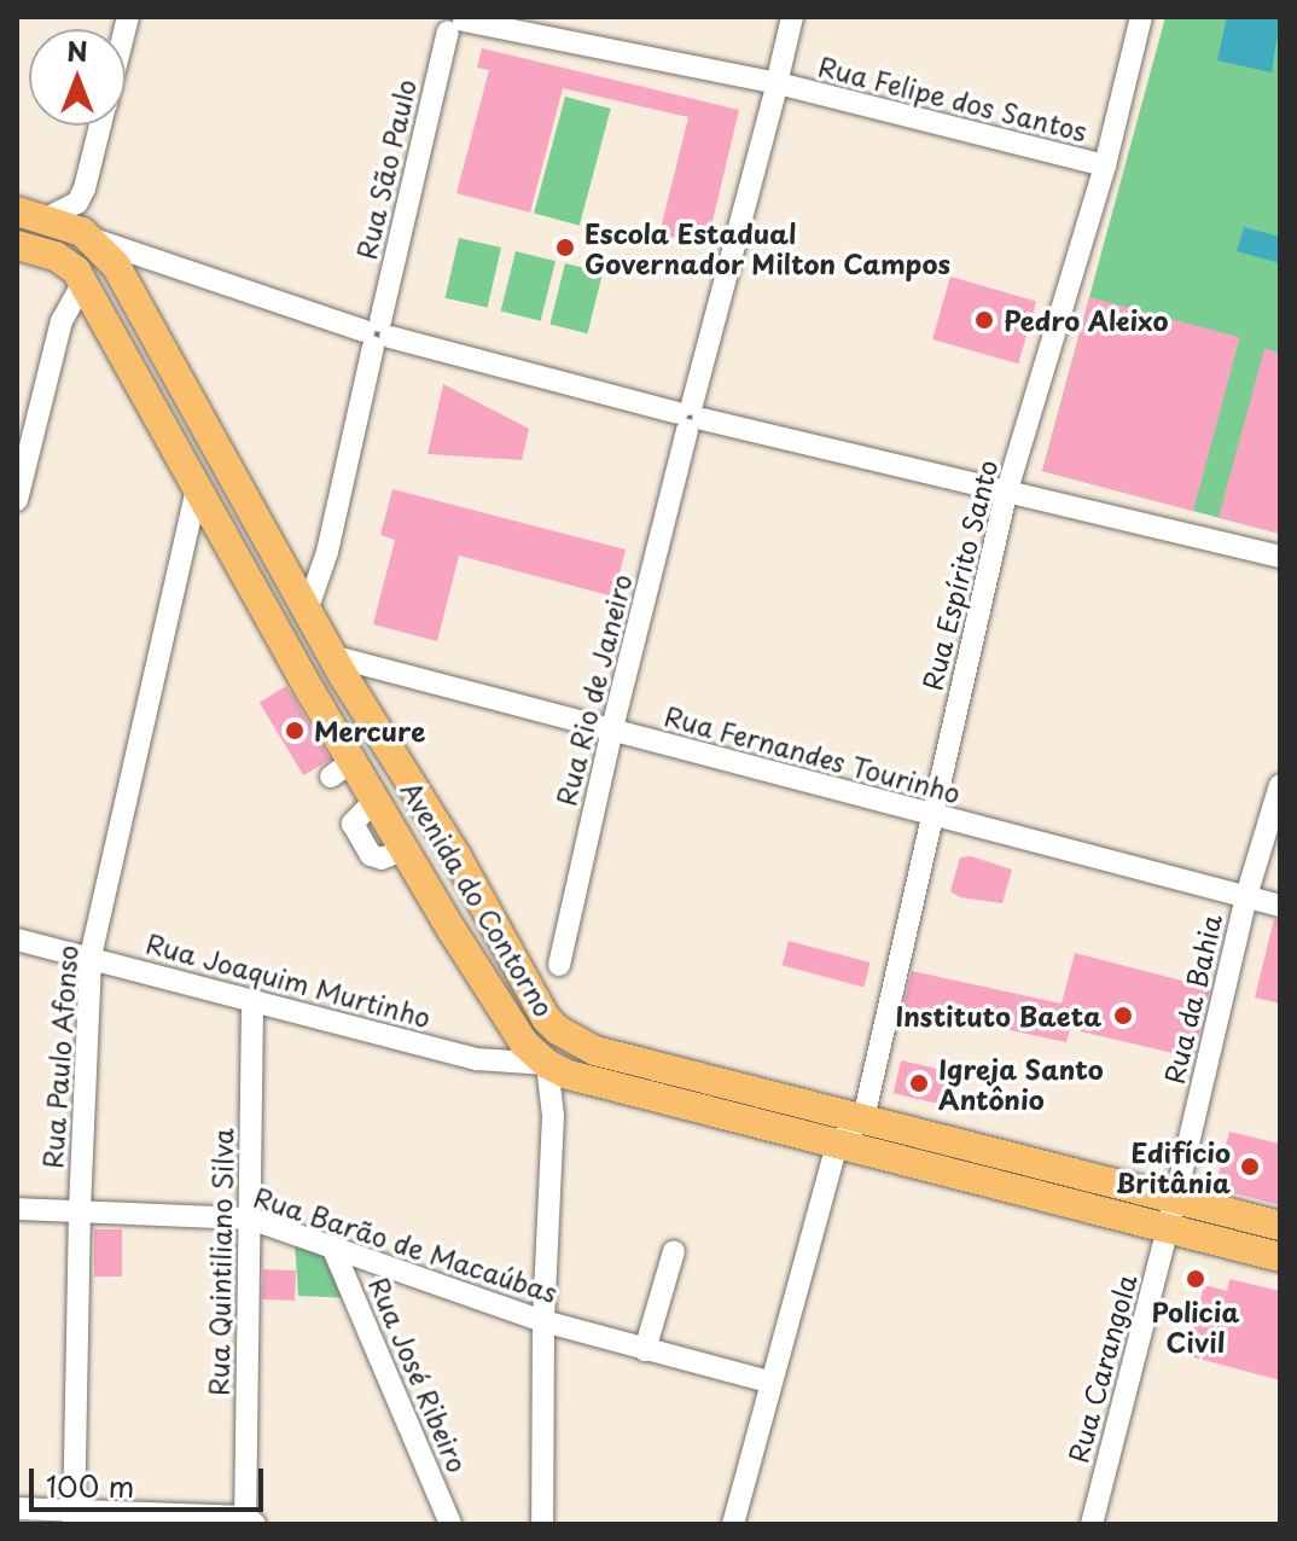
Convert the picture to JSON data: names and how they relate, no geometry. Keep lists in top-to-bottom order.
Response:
{
  "streets": {
    "main road": ["Avenida do Contorno"],
    "street": [
      "Rua Felipe dos Santos",
      "Rua São Paulo",
      "Rua Espírito Santo",
      "Rua Rio de Janeiro",
      "Rua Fernandes Tourinho",
      "Rua Joaquim Murtinho",
      "Rua da Bahia",
      "Rua Paulo Afonso",
      "Rua Barão de Macaúbas",
      "Rua Quintiliano Silva",
      "Rua Carangola",
      "Rua José Ribeiro"
    ]
  },
  "crossings": [
    ["Rua Felipe dos Santos", "Rua São Paulo"],
    ["Rua Felipe dos Santos", "Rua Espírito Santo"],
    ["Rua Felipe dos Santos", "Rua Rio de Janeiro"],
    ["Rua São Paulo", "Avenida do Contorno"],
    ["Rua Espírito Santo", "Rua Fernandes Tourinho"],
    ["Rua Espírito Santo", "Avenida do Contorno"],
    ["Rua Rio de Janeiro", "Rua Fernandes Tourinho"],
    ["Rua Fernandes Tourinho", "Avenida do Contorno"],
    ["Rua Fernandes Tourinho", "Rua da Bahia"],
    ["Avenida do Contorno", "Rua Joaquim Murtinho"],
    ["Avenida do Contorno", "Rua da Bahia"],
    ["Avenida do Contorno", "Rua Paulo Afonso"],
    ["Avenida do Contorno", "Rua Carangola"],
    ["Rua Joaquim Murtinho", "Rua Paulo Afonso"],
    ["Rua Joaquim Murtinho", "Rua Quintiliano Silva"],
    ["Rua da Bahia", "Rua Carangola"],
    ["Rua Paulo Afonso", "Rua Barão de Macaúbas"],
    ["Rua Barão de Macaúbas", "Rua Quintiliano Silva"],
    ["Rua Barão de Macaúbas", "Rua José Ribeiro"]
  ],
  "places": [
    "Escola Estadual Governador Milton Campos",
    "Pedro Aleixo",
    "Mercure",
    "Instituto Baeta",
    "Igreja Santo Antônio",
    "Edifício Britânia",
    "Policia Civil"
  ],
  "scale_bar": "100 m",
  "north": "top"
}
